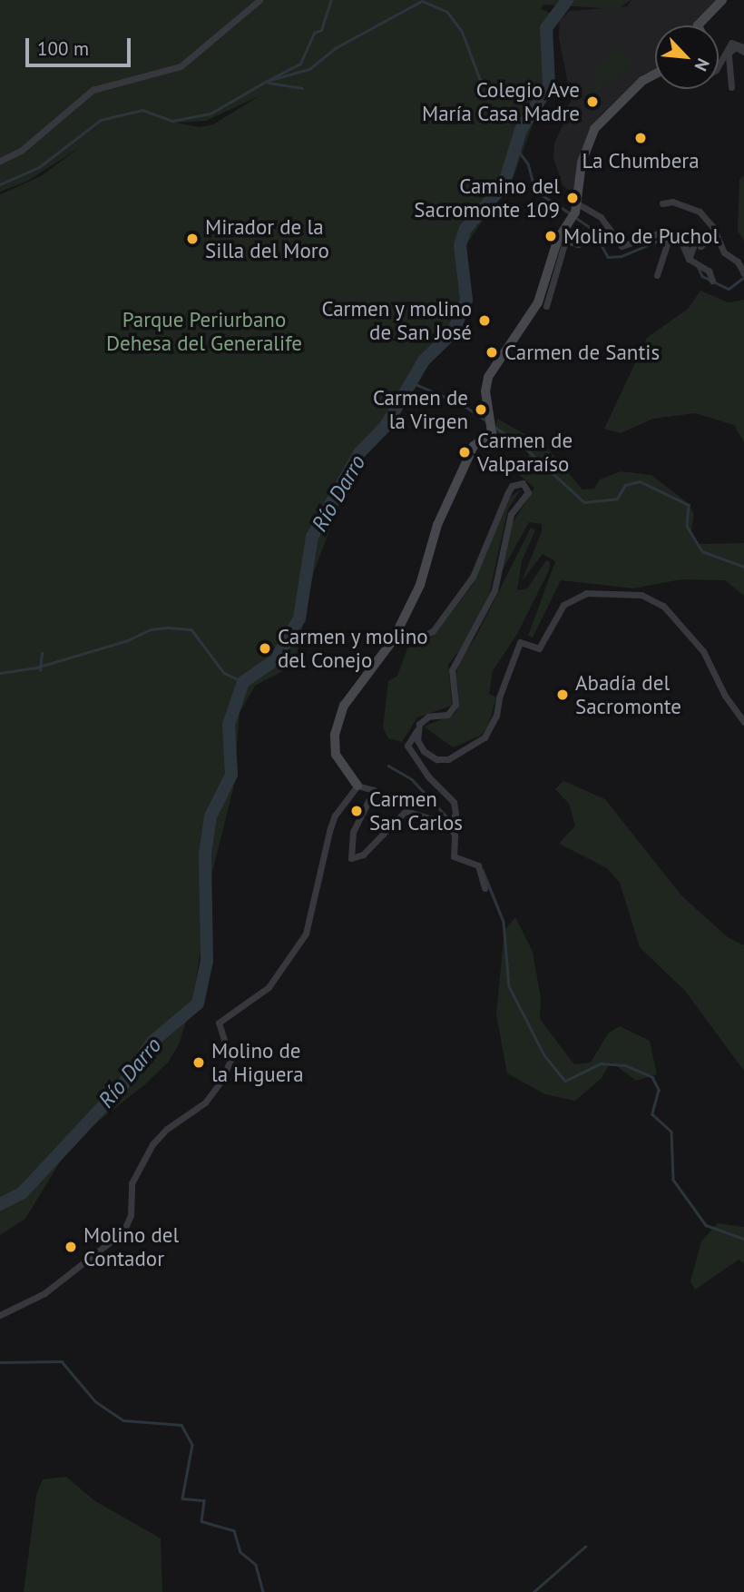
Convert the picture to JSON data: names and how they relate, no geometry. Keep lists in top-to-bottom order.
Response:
{
  "water": ["Río Darro"],
  "parks": ["Parque Periurbano Dehesa del Generalife"],
  "places": [
    "Colegio Ave María Casa Madre",
    "La Chumbera",
    "Camino del Sacromonte 109",
    "Molino de Puchol",
    "Mirador de la Silla del Moro",
    "Carmen y molino de San José",
    "Carmen de Santis",
    "Carmen de la Virgen",
    "Carmen de Valparaíso",
    "Carmen y molino del Conejo",
    "Abadía del Sacromonte",
    "Carmen San Carlos",
    "Molino de la Higuera",
    "Molino del Contador"
  ],
  "scale_bar": "100 m",
  "north": "bottom right"
}
